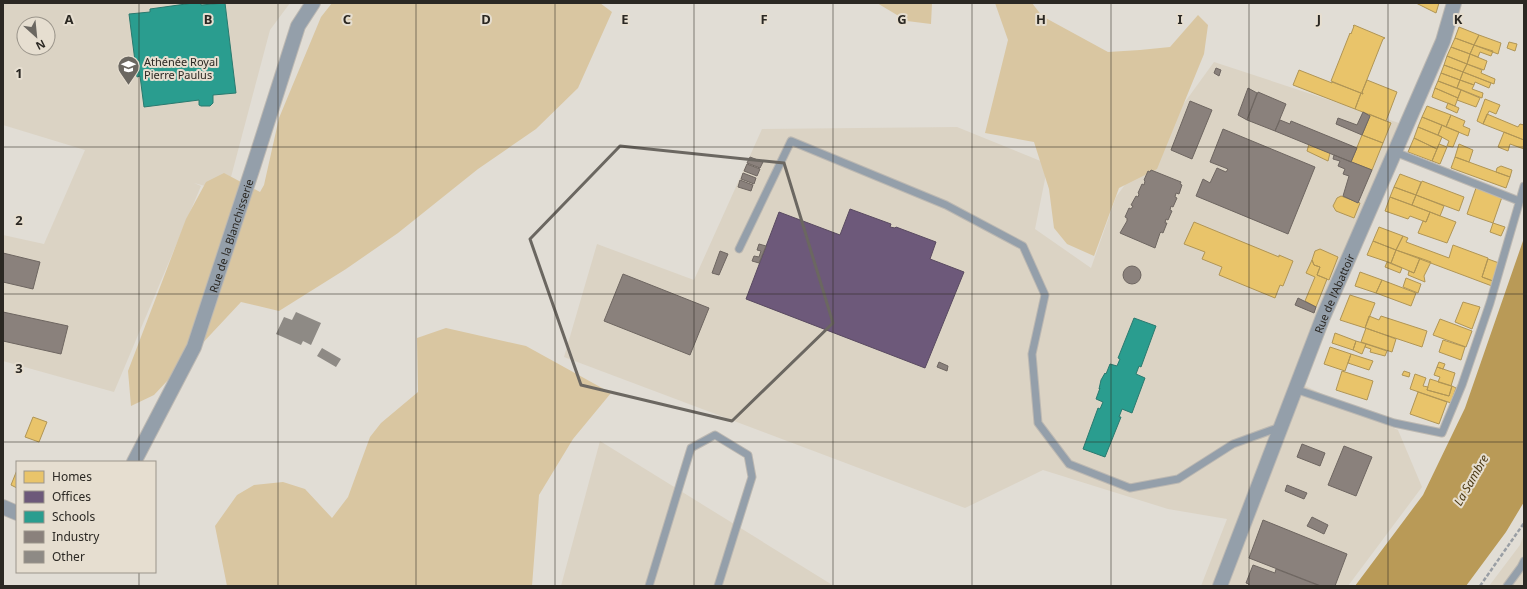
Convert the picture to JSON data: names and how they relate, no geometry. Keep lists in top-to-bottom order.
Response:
{
  "streets": {
    "street": ["Rue de la Blanchisserie", "Rue de l'Abattoir"]
  },
  "water": ["La Sambre"],
  "places": {
    "school or university": ["Athénée Royal Pierre Paulus"]
  },
  "legend": [
    "Homes",
    "Offices",
    "Schools",
    "Industry",
    "Other"
  ],
  "north": "bottom right",
  "grid": {
    "columns": [
      "A",
      "B",
      "C",
      "D",
      "E",
      "F",
      "G",
      "H",
      "I",
      "J",
      "K"
    ],
    "rows": ["1", "2", "3"]
  }
}
